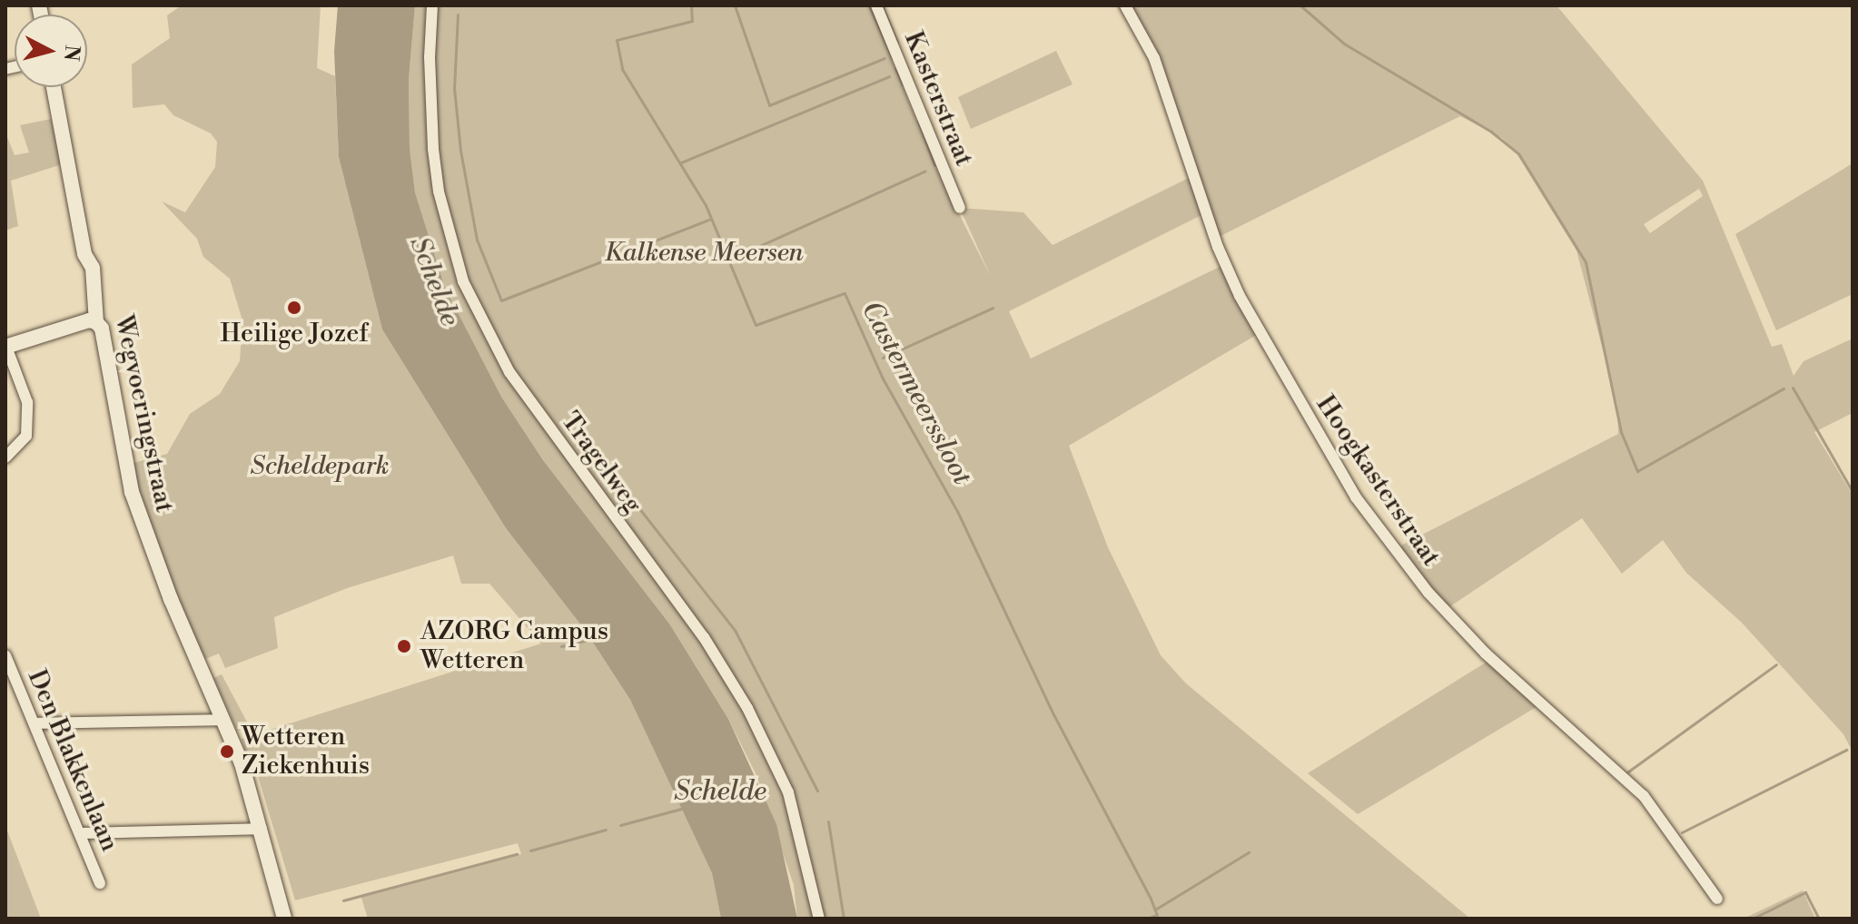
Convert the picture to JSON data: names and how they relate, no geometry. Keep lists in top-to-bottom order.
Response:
{
  "streets": {
    "main road": ["Wegvoeringstraat"],
    "street": [
      "Kasterstraat",
      "Tragelweg",
      "Hoogkasterstraat",
      "Den Blakkenlaan"
    ]
  },
  "water": ["Schelde", "Castermeerssloot"],
  "parks": ["Kalkense Meersen", "Scheldepark"],
  "places": ["Heilige Jozef", "AZORG Campus Wetteren", "Wetteren Ziekenhuis"],
  "north": "right"
}
